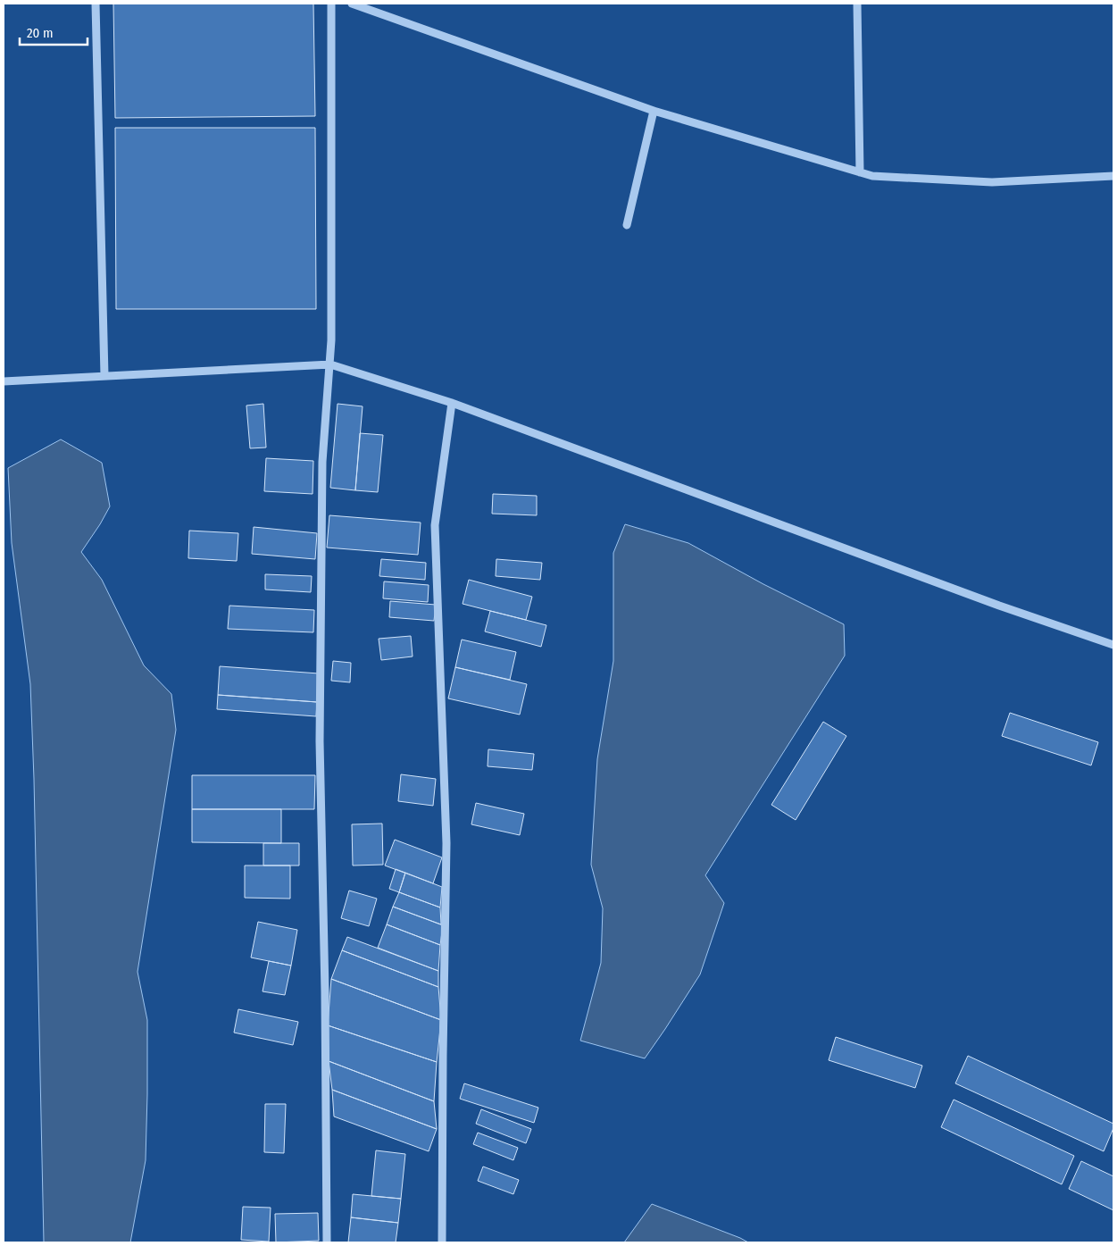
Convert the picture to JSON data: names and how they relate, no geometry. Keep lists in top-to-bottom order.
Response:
{
  "scale_bar": "20 m"
}
